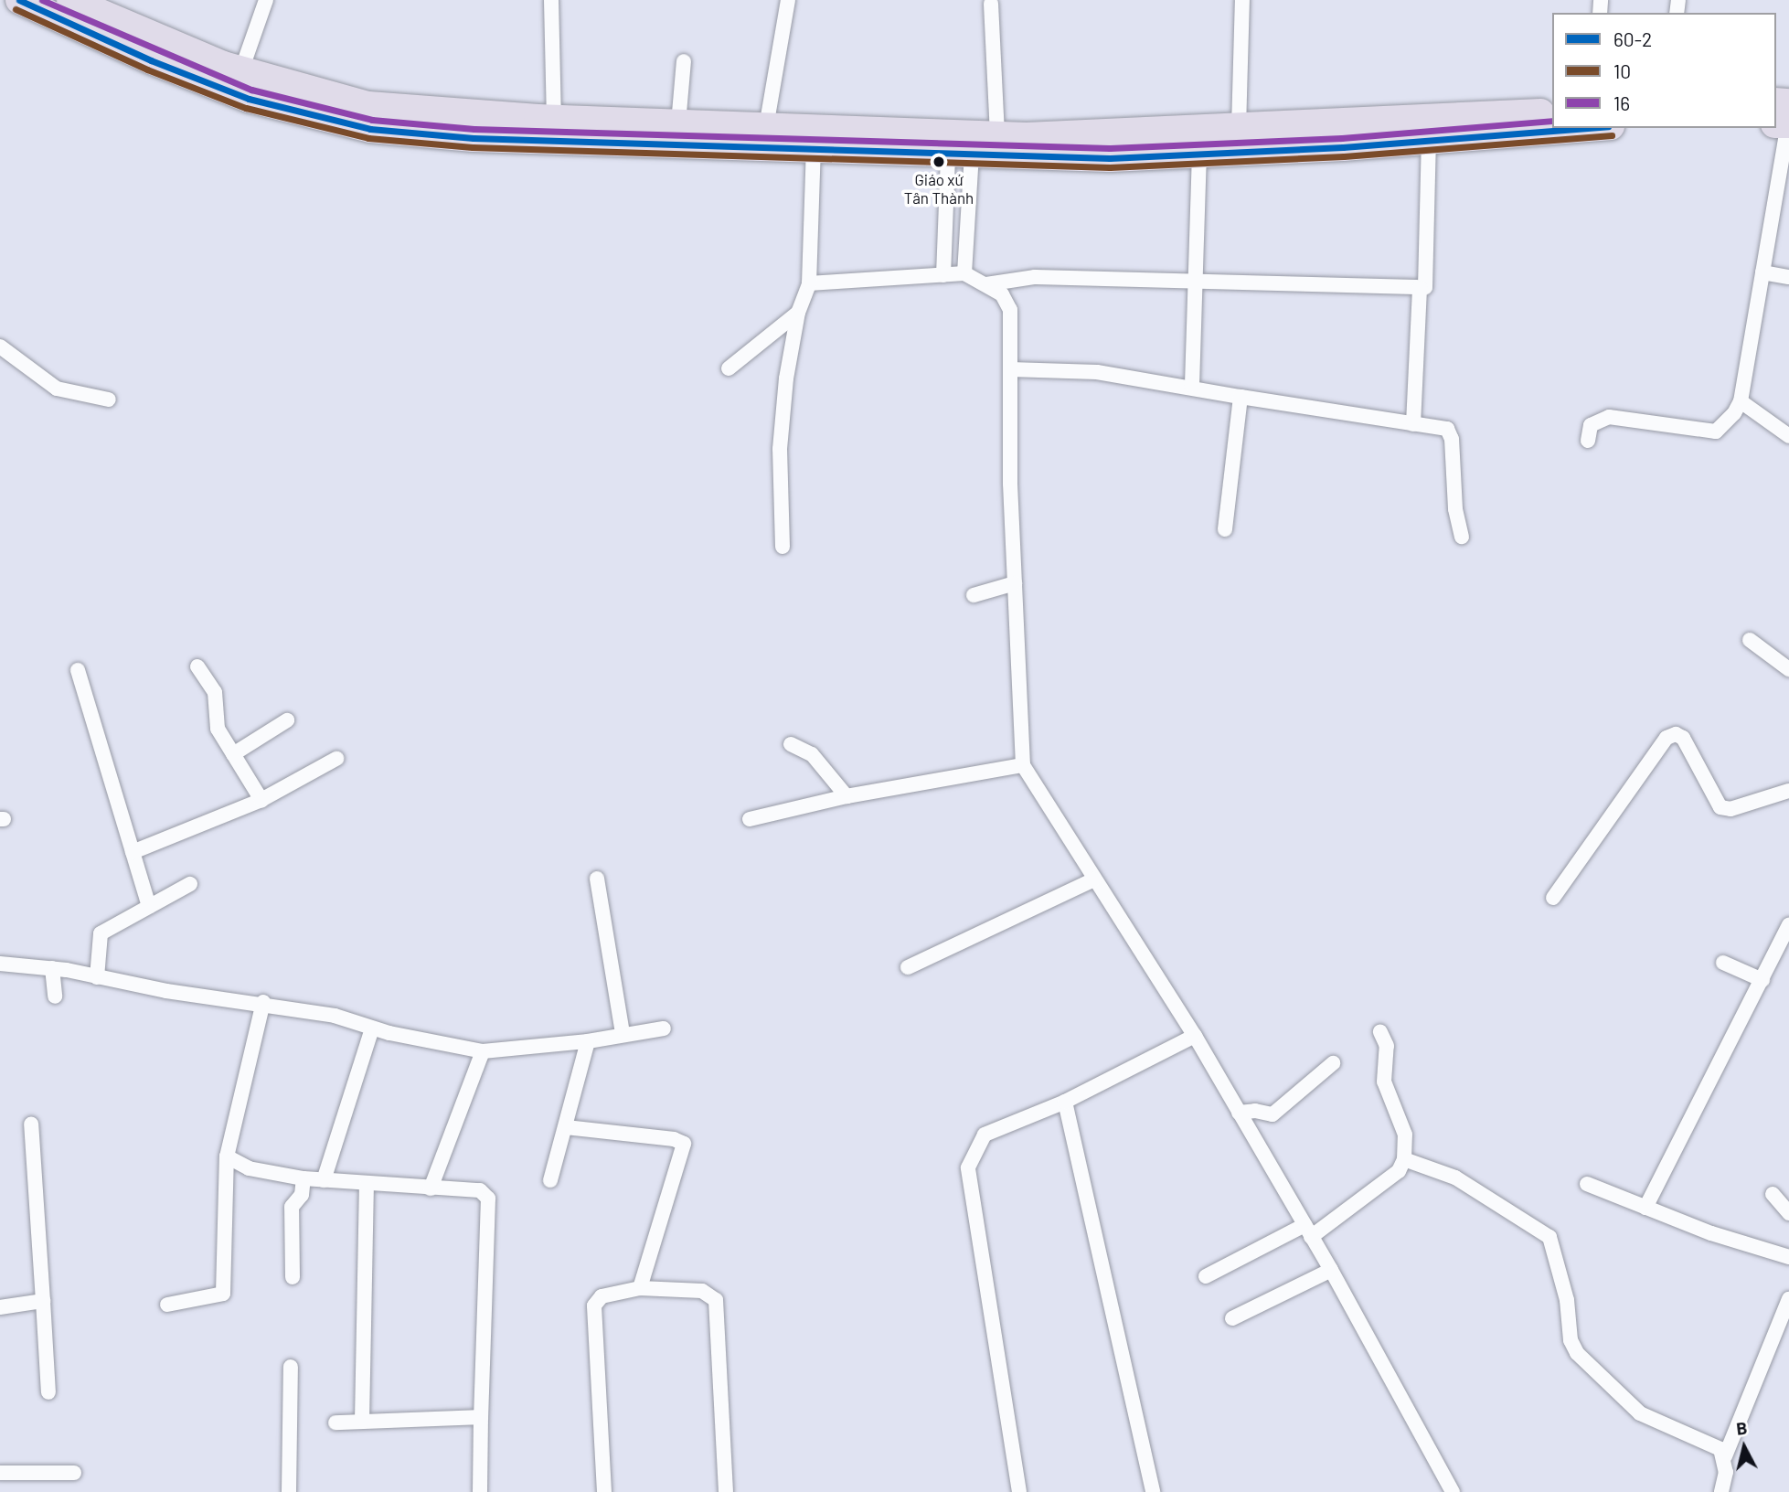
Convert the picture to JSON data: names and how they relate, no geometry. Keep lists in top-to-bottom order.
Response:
{
  "places": ["Giáo xứ Tân Thành"],
  "lines": ["transit line 60-2", "transit line 16", "transit line 10"],
  "legend": ["60-2", "10", "16"],
  "north": "top"
}
